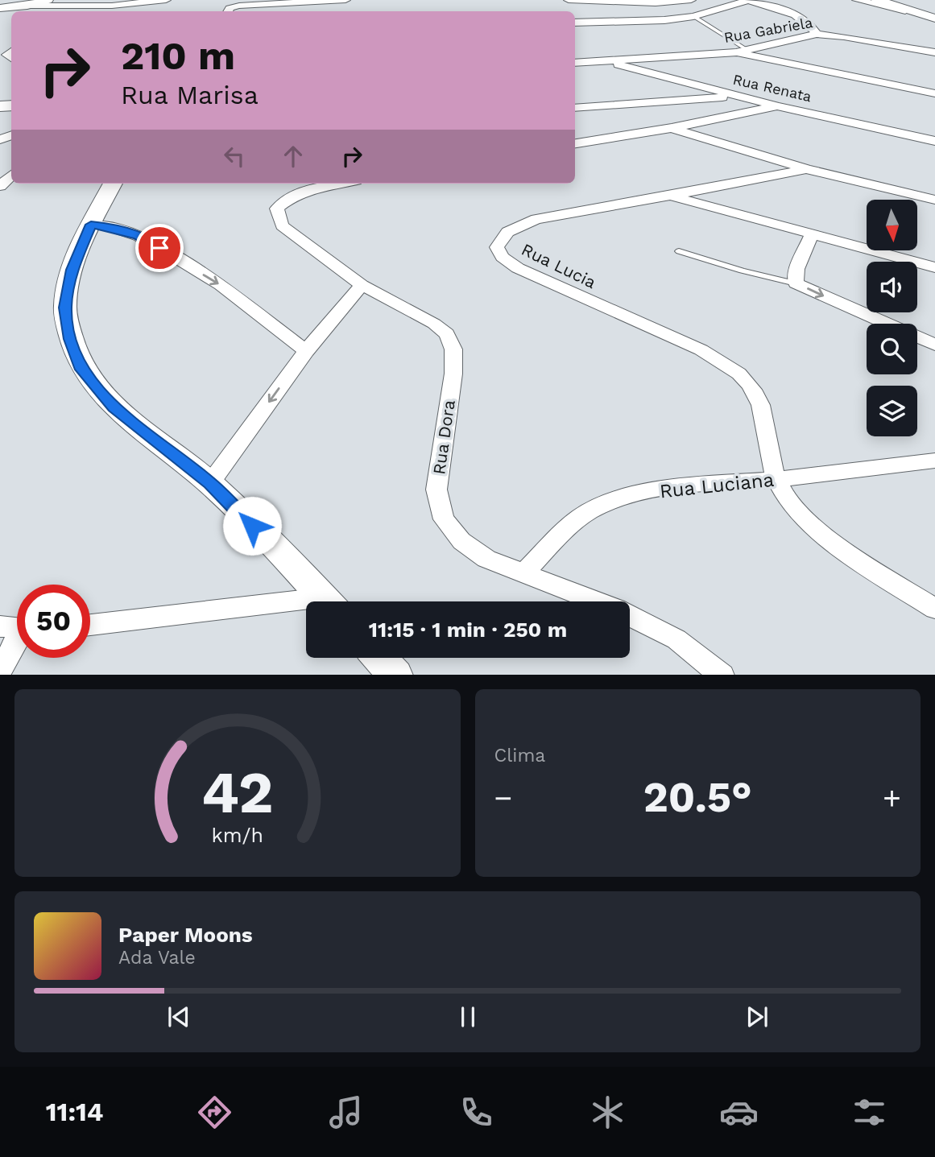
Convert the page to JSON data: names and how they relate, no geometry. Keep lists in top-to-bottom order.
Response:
{
  "streets": {
    "street": [
      "Rua Gabriela",
      "Rua Renata",
      "Rua Lucia",
      "Rua Dora",
      "Rua Luciana"
    ]
  },
  "crossings": [
    ["Rua Gabriela", "Rua Renata"],
    ["Rua Lucia", "Rua Luciana"],
    ["Rua Dora", "Rua Luciana"]
  ],
  "north": "bottom",
  "page": {
    "turn": ["210 m", "Rua Marisa"],
    "limit": "50",
    "trip": "11:15 · 1 min · 250 m",
    "tile": "Clima",
    "heat": ["−", "20.5°", "+"],
    "song": ["Paper Moons", "Ada Vale"],
    "tabs": "11:14",
    "gauge": ["42", "km/h"]
  }
}
